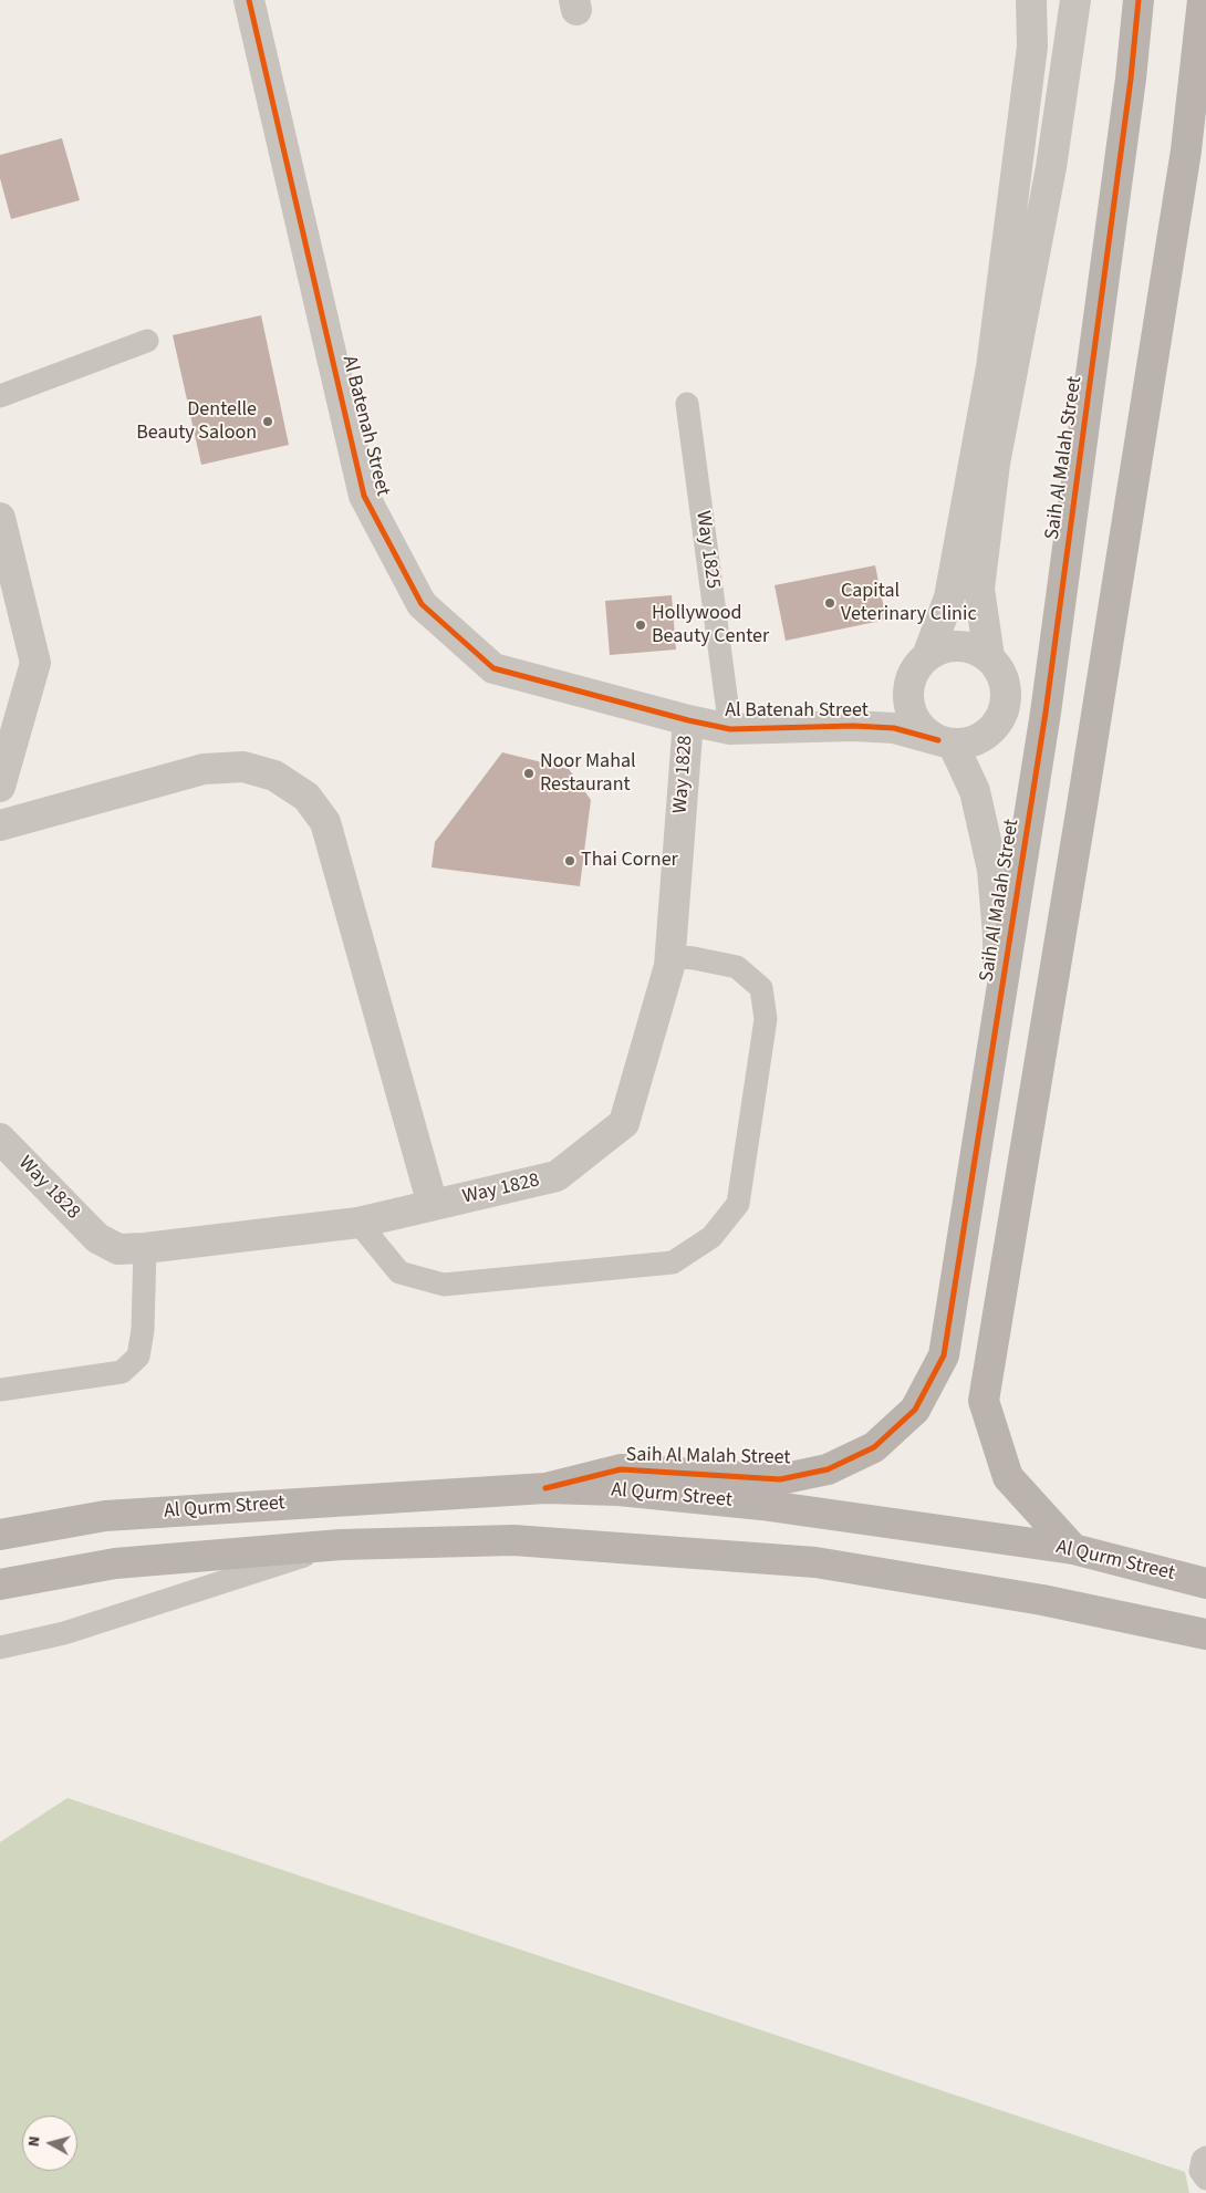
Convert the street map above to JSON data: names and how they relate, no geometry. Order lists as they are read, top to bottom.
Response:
{
  "streets": {
    "street": [
      "Al Batenah Street",
      "Saih Al Malah Street",
      "Way 1828",
      "Al Qurm Street"
    ],
    "lane": ["Way 1825"]
  },
  "crossings": [
    ["Al Batenah Street", "Way 1825"],
    ["Al Batenah Street", "Way 1828"],
    ["Saih Al Malah Street", "Al Qurm Street"]
  ],
  "places": [
    "Dentelle Beauty Saloon",
    "Capital Veterinary Clinic",
    "Hollywood Beauty Center",
    "Noor Mahal Restaurant",
    "Thai Corner"
  ],
  "north": "left"
}
